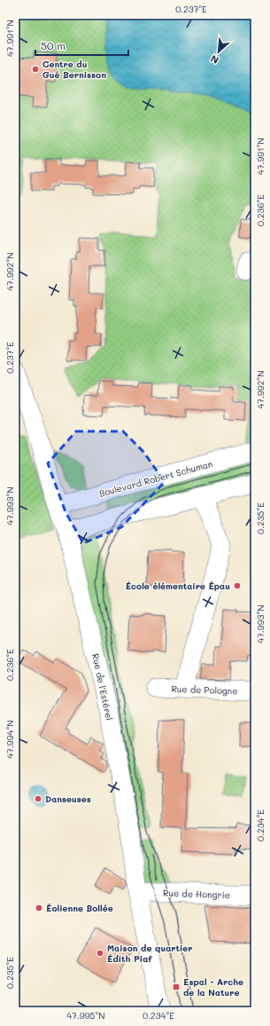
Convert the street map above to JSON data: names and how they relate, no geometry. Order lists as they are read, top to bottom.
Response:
{
  "streets": {
    "street": [
      "Boulevard Robert Schuman",
      "Rue de l'Estérel",
      "Rue de Pologne",
      "Rue de Hongrie"
    ]
  },
  "crossings": [
    ["Boulevard Robert Schuman", "Rue de l'Estérel"],
    ["Rue de l'Estérel", "Rue de Hongrie"]
  ],
  "places": {
    "other": [
      "Centre du Gué Bernisson",
      "École élémentaire Épau",
      "Danseuses",
      "Éolienne Bollée",
      "Maison de quartier Édith Piaf"
    ],
    "transit": ["Espal - Arche de la Nature"]
  },
  "scale_bar": "50 m",
  "north": "bottom left",
  "coordinates": [
    "0.237°E",
    "47.991°N",
    "0.236°E",
    "47.992°N",
    "47.993°N",
    "0.235°E",
    "47.994°N",
    "0.234°E",
    "47.995°N"
  ]
}
